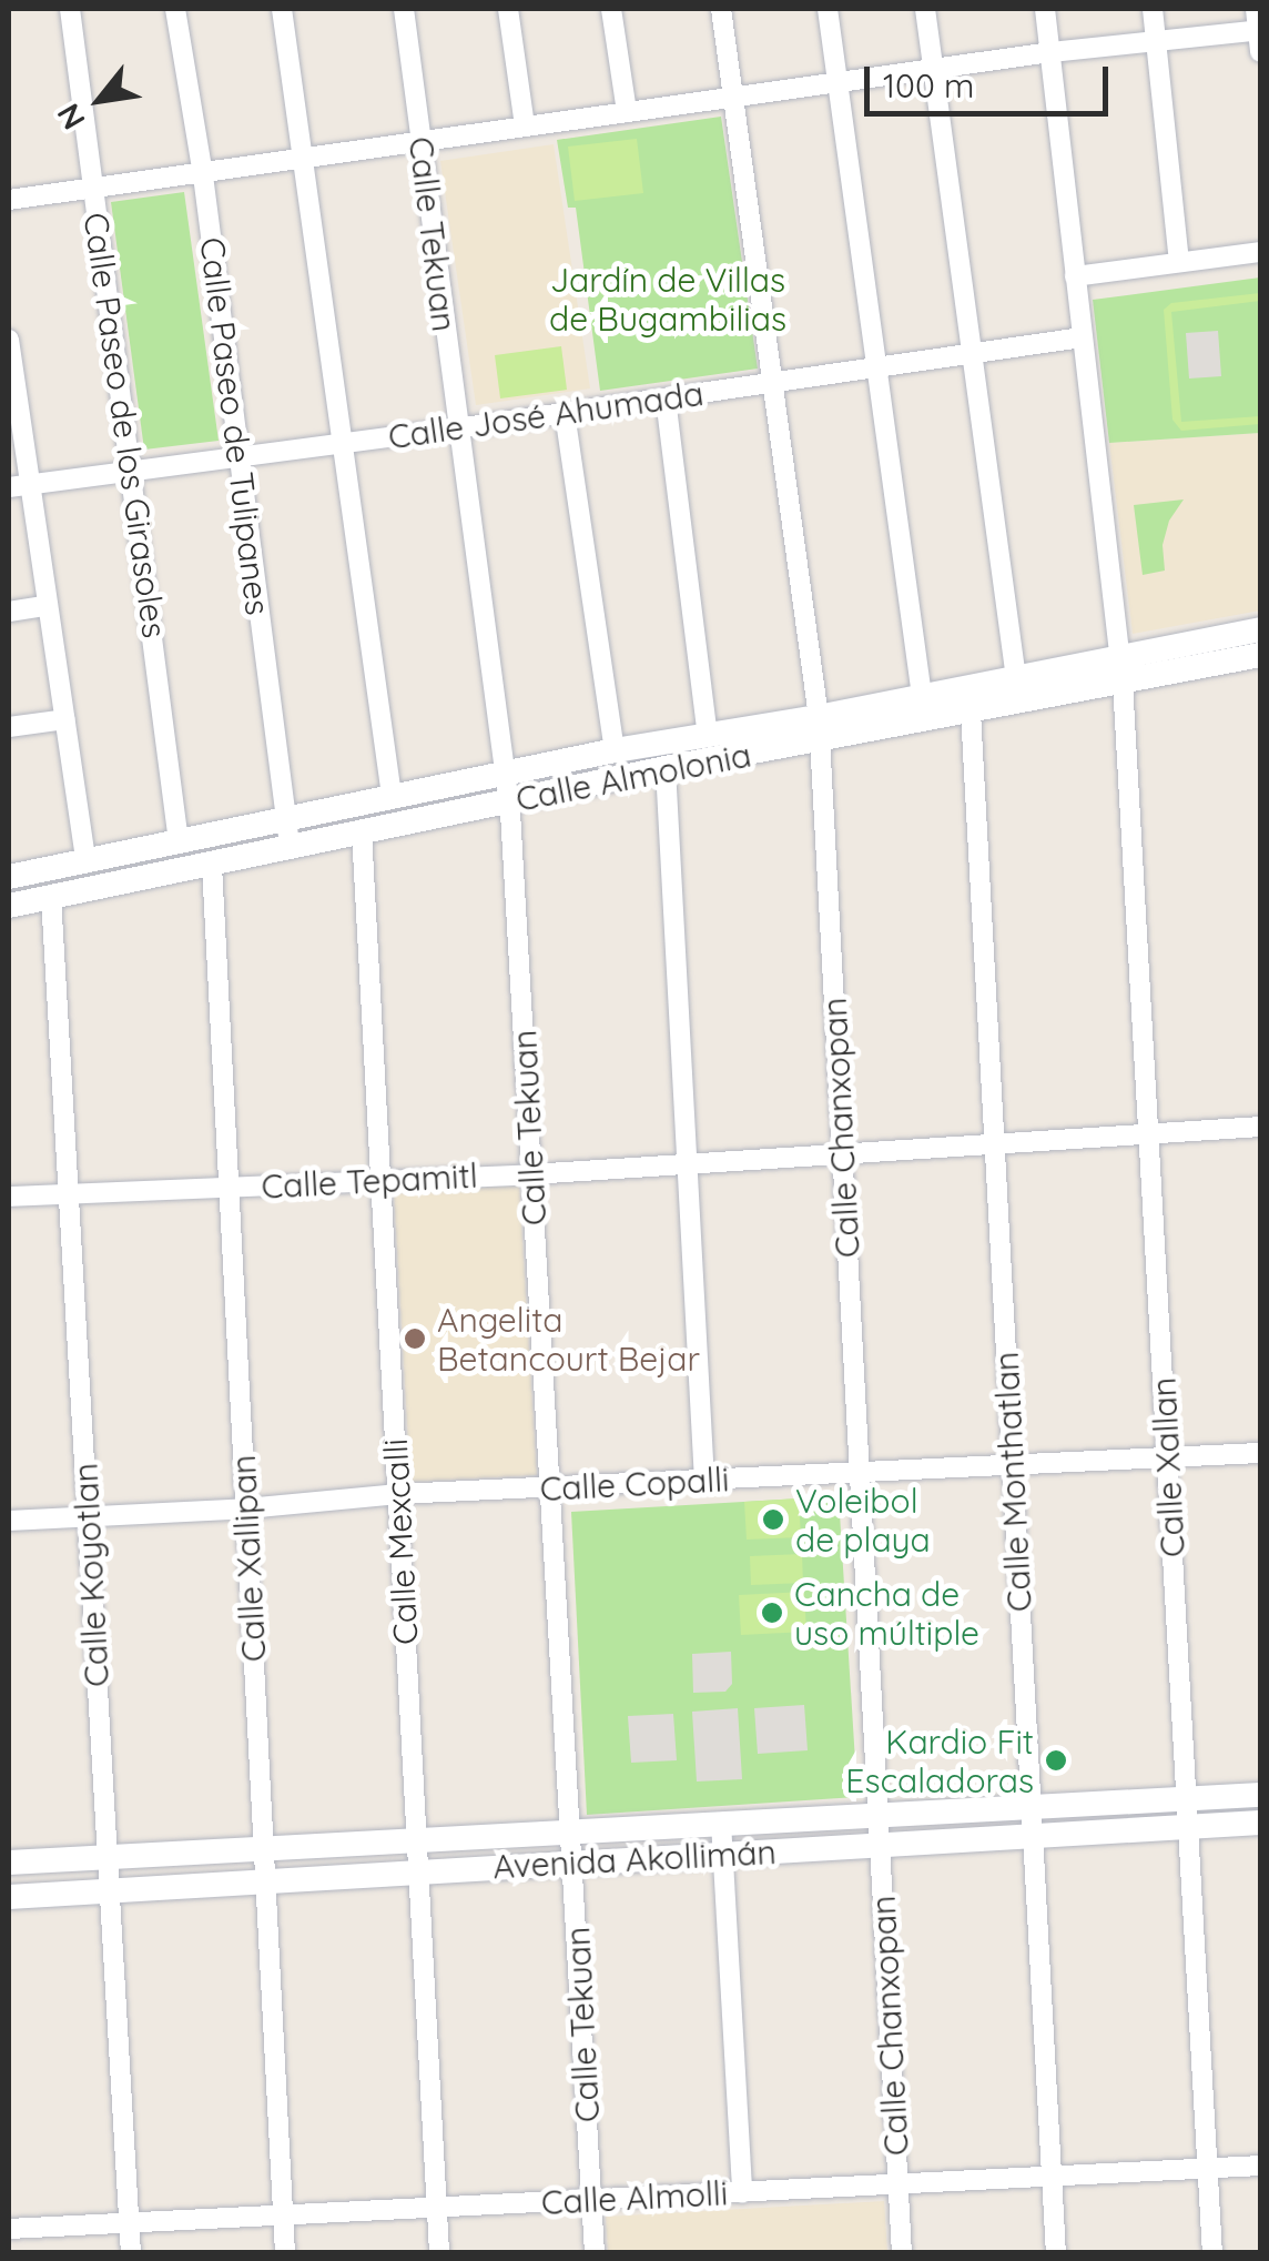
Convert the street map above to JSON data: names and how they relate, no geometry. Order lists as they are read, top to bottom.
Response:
{
  "streets": {
    "street": [
      "Calle Tekuan",
      "Calle José Ahumada",
      "Calle Paseo de los Girasoles",
      "Calle Paseo de Tulipanes",
      "Calle Almolonia",
      "Calle Chanxopan",
      "Calle Tepamitl",
      "Calle Xallan",
      "Calle Monthatlan",
      "Calle Copalli",
      "Calle Mexcalli",
      "Calle Xallipan",
      "Calle Koyotlan",
      "Avenida Akollimán",
      "Calle Almolli"
    ]
  },
  "crossings": [
    ["Calle Tekuan", "Calle José Ahumada"],
    ["Calle Tekuan", "Calle Almolonia"],
    ["Calle Tekuan", "Calle Tepamitl"],
    ["Calle Tekuan", "Calle Copalli"],
    ["Calle Tekuan", "Avenida Akollimán"],
    ["Calle Tekuan", "Calle Almolli"],
    ["Calle José Ahumada", "Calle Paseo de los Girasoles"],
    ["Calle José Ahumada", "Calle Paseo de Tulipanes"],
    ["Calle José Ahumada", "Calle Chanxopan"],
    ["Calle José Ahumada", "Calle Xallan"],
    ["Calle Paseo de los Girasoles", "Calle Almolonia"],
    ["Calle Paseo de Tulipanes", "Calle Almolonia"],
    ["Calle Almolonia", "Calle Chanxopan"],
    ["Calle Almolonia", "Calle Xallan"],
    ["Calle Almolonia", "Calle Monthatlan"],
    ["Calle Almolonia", "Calle Mexcalli"],
    ["Calle Almolonia", "Calle Xallipan"],
    ["Calle Almolonia", "Calle Koyotlan"],
    ["Calle Chanxopan", "Calle Tepamitl"],
    ["Calle Chanxopan", "Calle Copalli"],
    ["Calle Chanxopan", "Avenida Akollimán"],
    ["Calle Chanxopan", "Calle Almolli"],
    ["Calle Tepamitl", "Calle Xallan"],
    ["Calle Tepamitl", "Calle Monthatlan"],
    ["Calle Tepamitl", "Calle Mexcalli"],
    ["Calle Tepamitl", "Calle Xallipan"],
    ["Calle Tepamitl", "Calle Koyotlan"],
    ["Calle Xallan", "Calle Copalli"],
    ["Calle Xallan", "Avenida Akollimán"],
    ["Calle Xallan", "Calle Almolli"],
    ["Calle Monthatlan", "Calle Copalli"],
    ["Calle Monthatlan", "Avenida Akollimán"],
    ["Calle Monthatlan", "Calle Almolli"],
    ["Calle Copalli", "Calle Mexcalli"],
    ["Calle Copalli", "Calle Xallipan"],
    ["Calle Copalli", "Calle Koyotlan"],
    ["Calle Mexcalli", "Avenida Akollimán"],
    ["Calle Mexcalli", "Calle Almolli"],
    ["Calle Xallipan", "Avenida Akollimán"],
    ["Calle Xallipan", "Calle Almolli"],
    ["Calle Koyotlan", "Avenida Akollimán"],
    ["Calle Koyotlan", "Calle Almolli"]
  ],
  "parks": ["Jardín de Villas de Bugambilias"],
  "places": [
    "Angelita Betancourt Bejar",
    "Voleibol de playa",
    "Cancha de uso múltiple",
    "Kardio Fit Escaladoras"
  ],
  "scale_bar": "100 m",
  "north": "bottom left"
}
